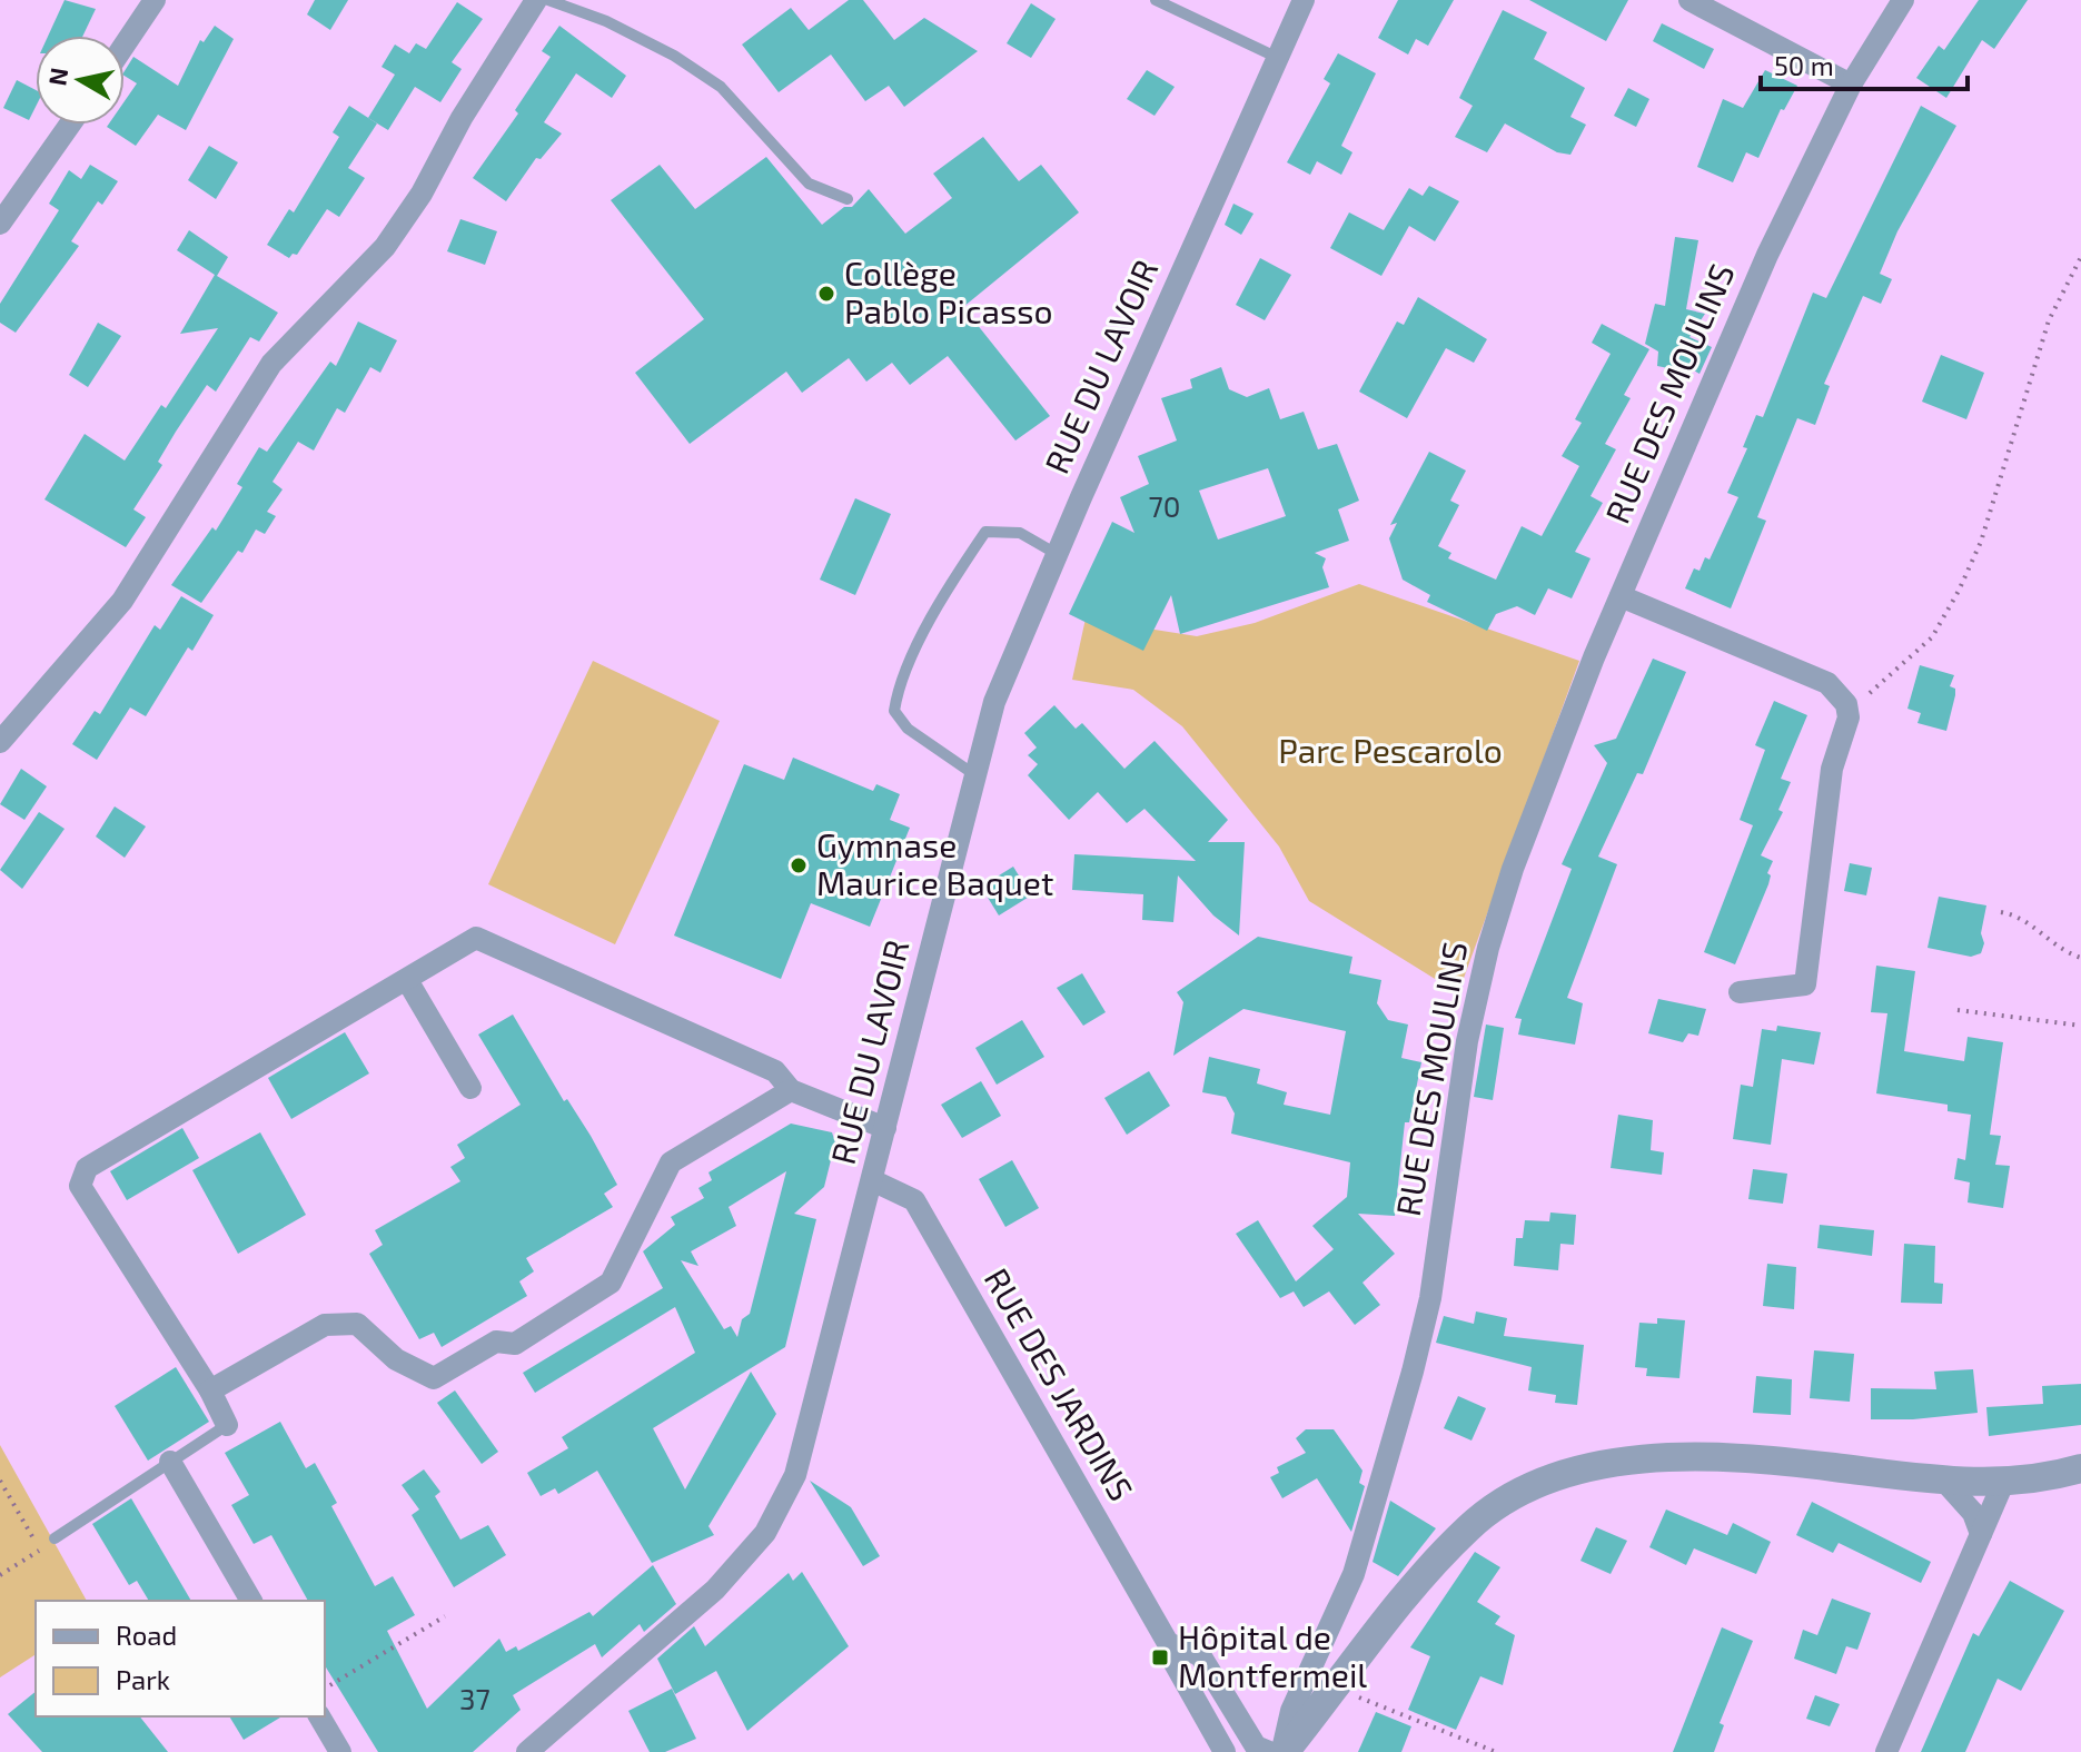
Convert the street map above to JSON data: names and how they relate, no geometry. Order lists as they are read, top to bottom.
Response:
{
  "streets": {
    "street": ["RUE DU LAVOIR", "RUE DES MOULINS", "RUE DES JARDINS"]
  },
  "crossings": [
    ["RUE DU LAVOIR", "RUE DES JARDINS"]
  ],
  "parks": ["Parc Pescarolo"],
  "places": {
    "other": ["Collège Pablo Picasso", "Gymnase Maurice Baquet"],
    "transit": ["Hôpital de Montfermeil"]
  },
  "house_numbers": ["70", "37"],
  "legend": ["Road", "Park"],
  "scale_bar": "50 m",
  "north": "left"
}
